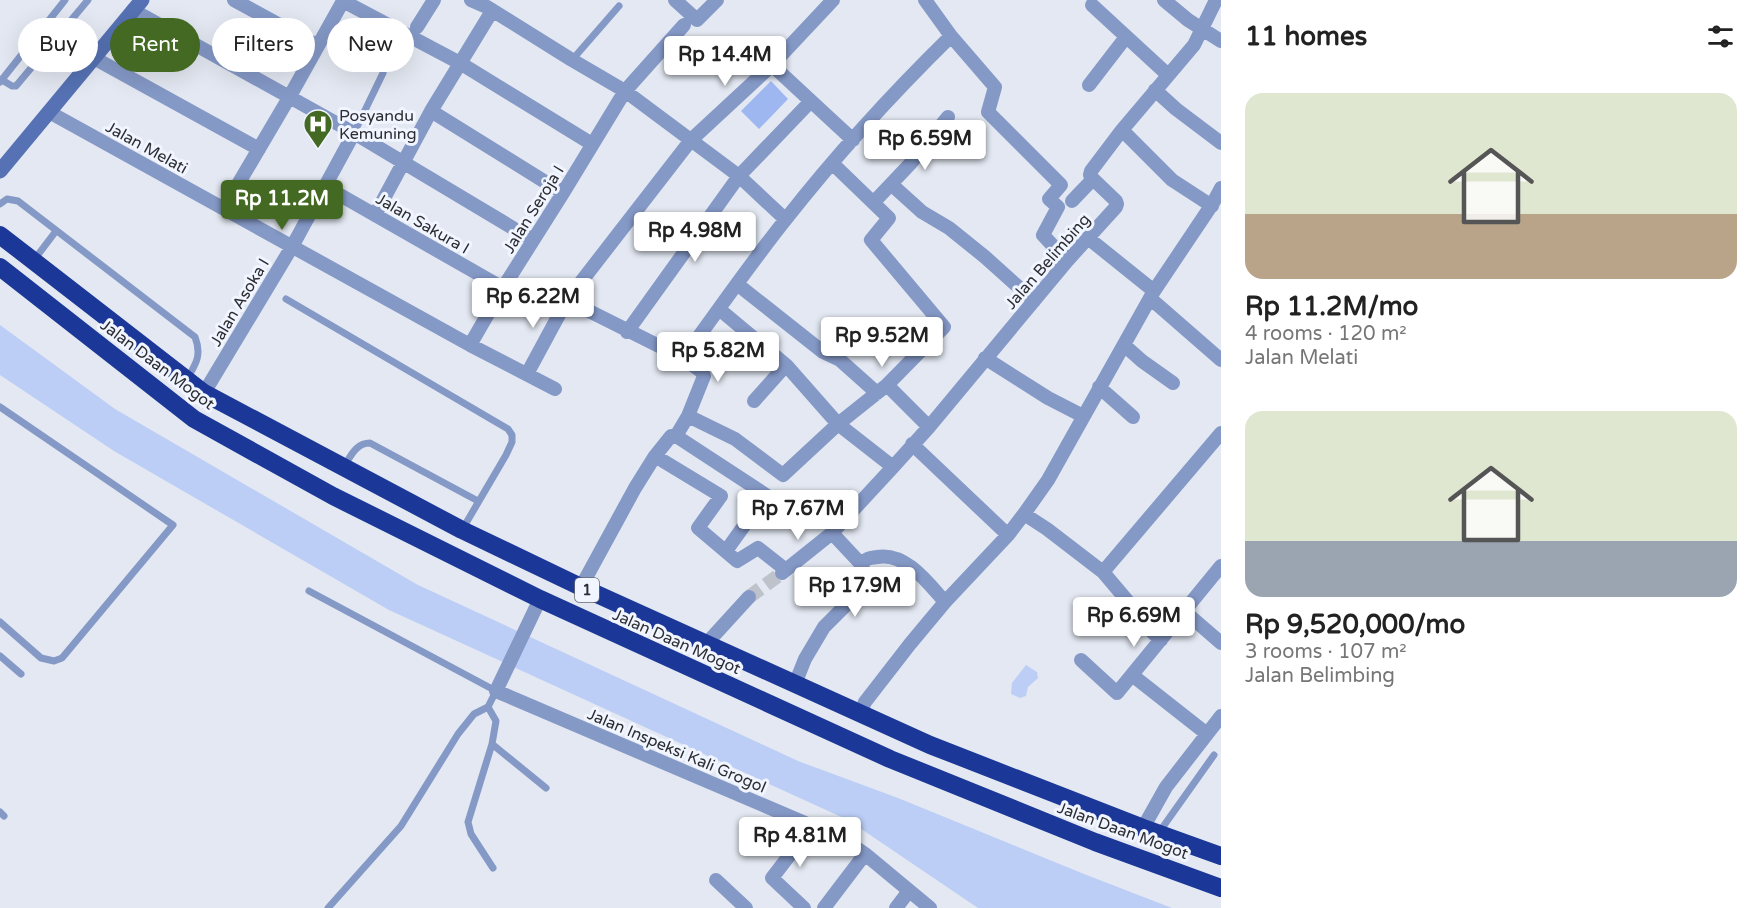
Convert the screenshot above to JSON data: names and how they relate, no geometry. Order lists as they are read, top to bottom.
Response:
{
  "streets": {
    "highway": ["Jalan Daan Mogot", "1"],
    "street": [
      "Jalan Melati",
      "Jalan Seroja I",
      "Jalan Sakura I",
      "Jalan Belimbing",
      "Jalan Asoka I",
      "Jalan Inspeksi Kali Grogol"
    ]
  },
  "crossings": [
    ["Jalan Melati", "Jalan Seroja I"],
    ["Jalan Melati", "Jalan Asoka I"],
    ["Jalan Seroja I", "Jalan Sakura I"],
    ["Jalan Sakura I", "Jalan Asoka I"],
    ["Jalan Asoka I", "Jalan Daan Mogot"]
  ],
  "places": {
    "hospital": ["Posyandu Kemuning"]
  },
  "page": {
    "heading": "11 homes",
    "chip": [
      "Buy",
      "Rent",
      "Filters",
      "New"
    ],
    "price": [
      "Rp 14.4M",
      "Rp 6.59M",
      "Rp 11.2M",
      "Rp 4.98M",
      "Rp 6.22M",
      "Rp 9.52M",
      "Rp 5.82M",
      "Rp 7.67M",
      "Rp 17.9M",
      "Rp 6.69M",
      "Rp 4.81M"
    ],
    "list": [
      {
        "name": "Rp 11.2M/mo",
        "note": "4 rooms · 120 m² · Jalan Melati"
      },
      {
        "name": "Rp 9,520,000/mo",
        "note": "3 rooms · 107 m² · Jalan Belimbing"
      }
    ]
  }
}
